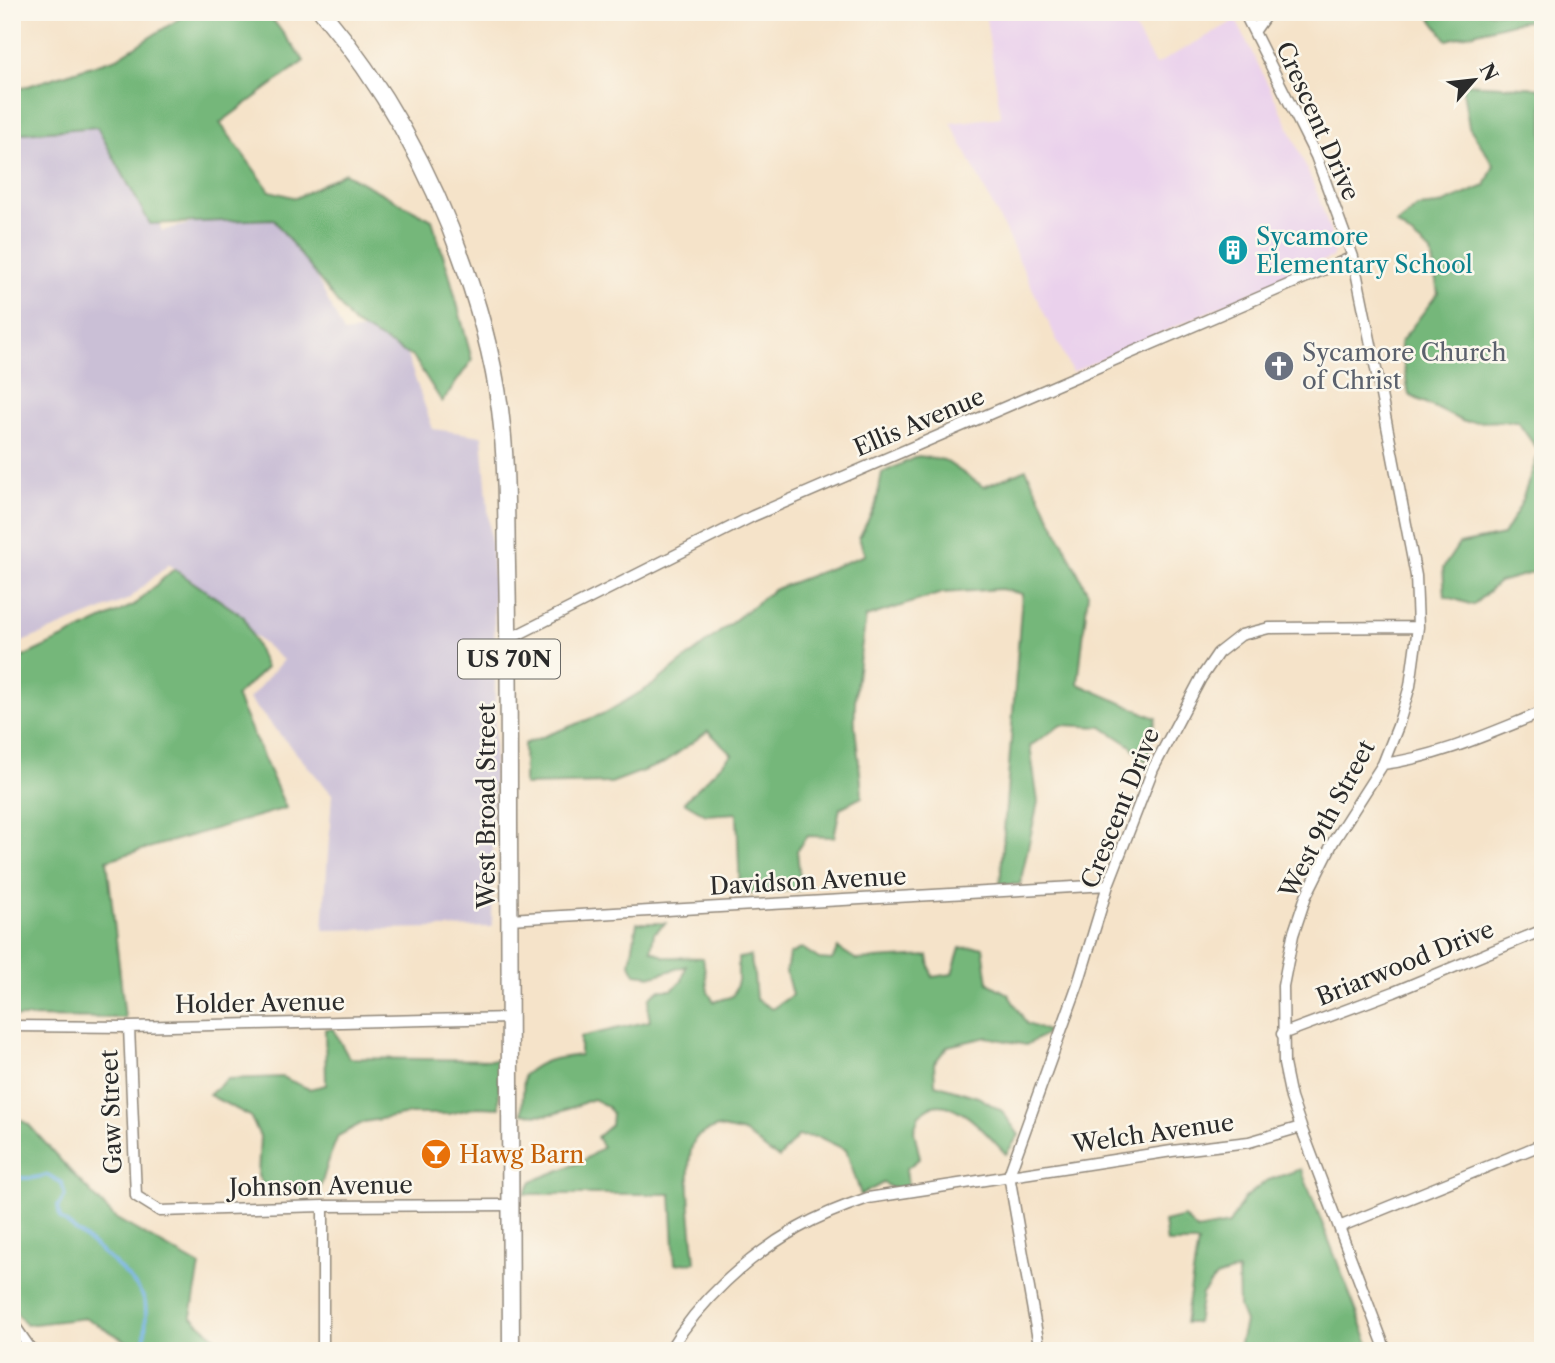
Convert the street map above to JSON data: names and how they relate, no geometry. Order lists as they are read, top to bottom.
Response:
{
  "streets": {
    "main road": ["US 70N", "West Broad Street"],
    "street": [
      "Crescent Drive",
      "Ellis Avenue",
      "West 9th Street",
      "Davidson Avenue",
      "Briarwood Drive",
      "Holder Avenue",
      "Gaw Street",
      "Welch Avenue",
      "Johnson Avenue"
    ]
  },
  "crossings": [
    ["Crescent Drive", "Ellis Avenue"],
    ["Crescent Drive", "West 9th Street"],
    ["Crescent Drive", "Davidson Avenue"],
    ["Crescent Drive", "Welch Avenue"],
    ["Ellis Avenue", "West Broad Street"],
    ["West Broad Street", "Davidson Avenue"],
    ["West Broad Street", "Holder Avenue"],
    ["West Broad Street", "Johnson Avenue"],
    ["West 9th Street", "Briarwood Drive"],
    ["West 9th Street", "Welch Avenue"],
    ["Holder Avenue", "Gaw Street"],
    ["Gaw Street", "Johnson Avenue"]
  ],
  "places": {
    "building": ["Sycamore Elementary School"],
    "church": ["Sycamore Church of Christ"],
    "bar": ["Hawg Barn"]
  },
  "north": "top right"
}
